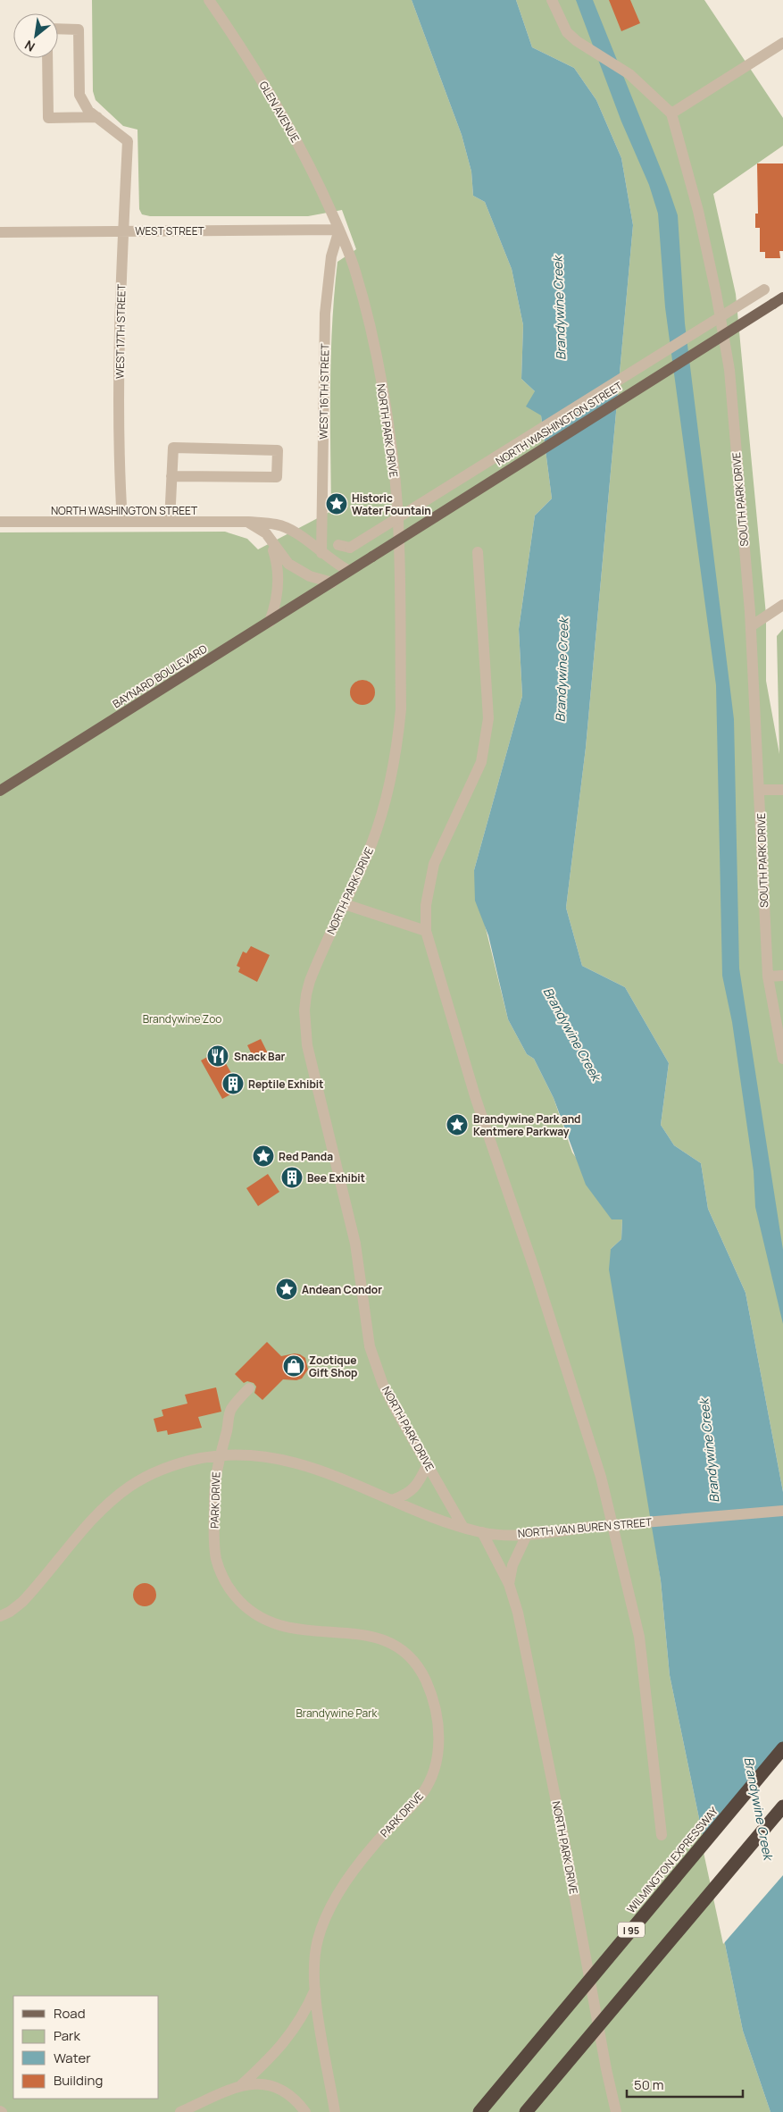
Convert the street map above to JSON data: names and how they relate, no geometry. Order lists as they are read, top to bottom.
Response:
{
  "streets": {
    "highway": ["WILMINGTON EXPRESSWAY", "I 95"],
    "main road": ["NORTH WASHINGTON STREET", "BAYNARD BOULEVARD"],
    "street": [
      "GLEN AVENUE",
      "WEST STREET",
      "WEST 17TH STREET",
      "WEST 16TH STREET",
      "NORTH PARK DRIVE",
      "SOUTH PARK DRIVE",
      "PARK DRIVE",
      "NORTH VAN BUREN STREET"
    ]
  },
  "crossings": [
    ["GLEN AVENUE", "WEST STREET"],
    ["GLEN AVENUE", "WEST 16TH STREET"],
    ["GLEN AVENUE", "NORTH PARK DRIVE"],
    ["WEST STREET", "WEST 17TH STREET"],
    ["WEST STREET", "WEST 16TH STREET"],
    ["WEST STREET", "NORTH PARK DRIVE"],
    ["WEST 17TH STREET", "NORTH WASHINGTON STREET"],
    ["WEST 16TH STREET", "NORTH WASHINGTON STREET"],
    ["WEST 16TH STREET", "NORTH PARK DRIVE"],
    ["NORTH WASHINGTON STREET", "BAYNARD BOULEVARD"],
    ["NORTH PARK DRIVE", "NORTH VAN BUREN STREET"],
    ["PARK DRIVE", "NORTH VAN BUREN STREET"]
  ],
  "water": ["Brandywine Creek"],
  "parks": ["Brandywine Zoo", "Brandywine Park"],
  "places": {
    "place": [
      "Historic Water Fountain",
      "Brandywine Park and Kentmere Parkway",
      "Red Panda",
      "Andean Condor"
    ],
    "restaurant": ["Snack Bar"],
    "building": ["Reptile Exhibit", "Bee Exhibit"],
    "shop": ["Zootique Gift Shop"]
  },
  "legend": [
    "Road",
    "Park",
    "Water",
    "Building"
  ],
  "scale_bar": "50 m",
  "north": "bottom left"
}
